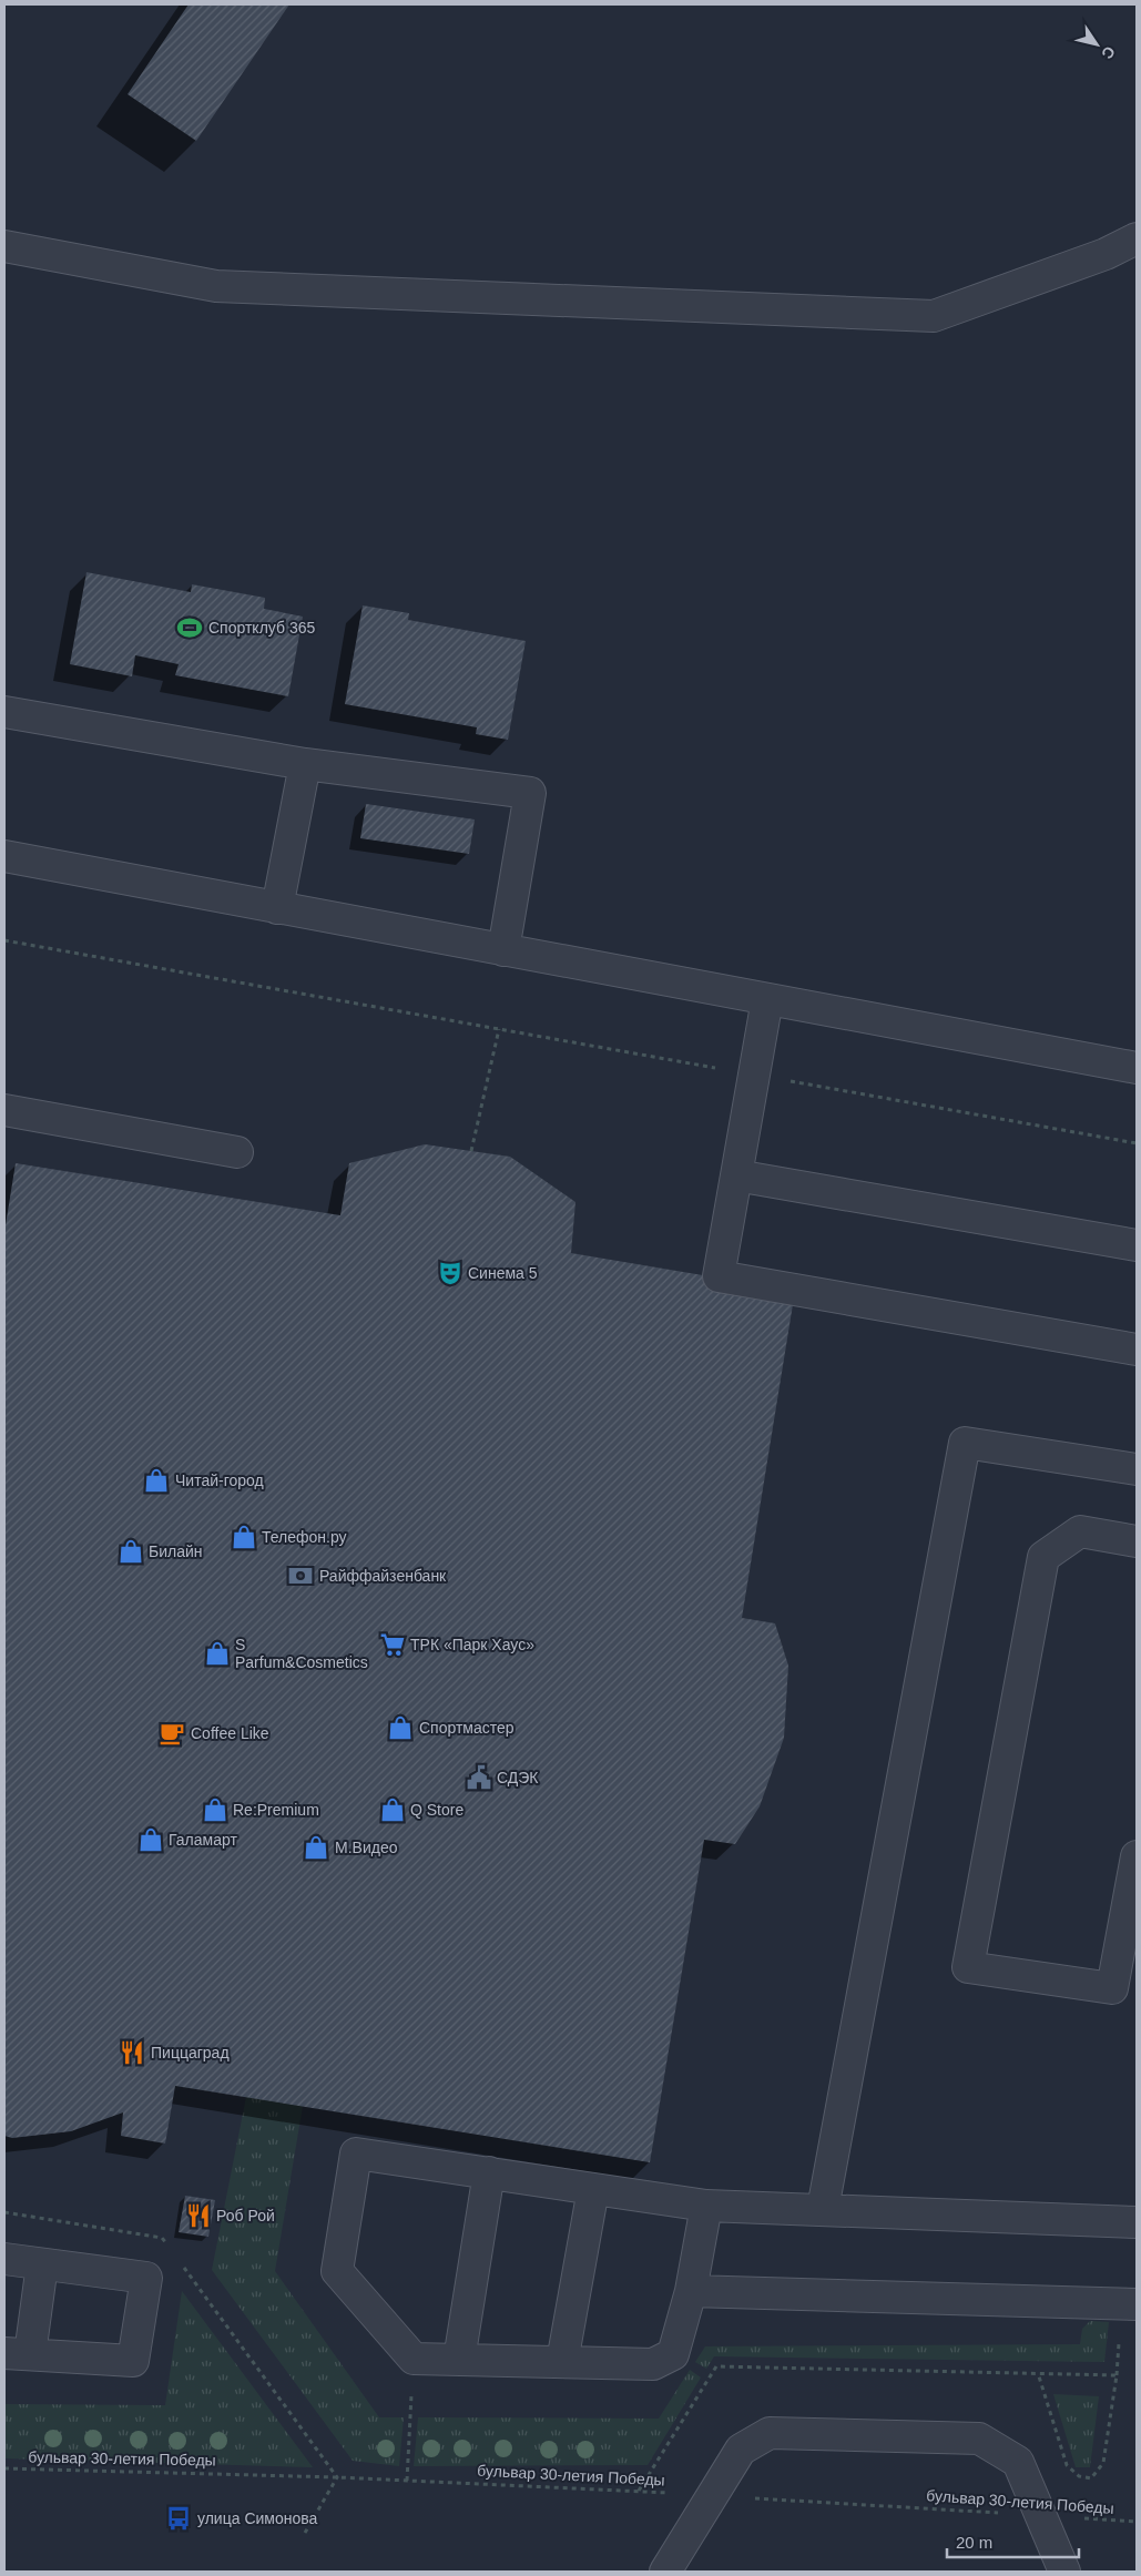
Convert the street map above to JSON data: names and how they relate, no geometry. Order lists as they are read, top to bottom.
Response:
{
  "streets": {
    "path": ["бульвар 30-летия Победы"]
  },
  "places": {
    "sports": ["Спортклуб 365"],
    "theatre": ["Синема 5"],
    "shop": [
      "Читай-город",
      "Телефон.ру",
      "Билайн",
      "S Parfum&Cosmetics",
      "Спортмастер",
      "Re:Premium",
      "Q Store",
      "Галамарт",
      "М.Видео"
    ],
    "bank": ["Райффайзенбанк"],
    "supermarket": ["ТРК «Парк Хаус»"],
    "cafe": ["Coffee Like"],
    "public building": ["СДЭК"],
    "restaurant": ["Пиццаград", "Роб Рой"],
    "bus stop": ["улица Симонова"]
  },
  "scale_bar": "20 m",
  "north": "bottom right"
}
